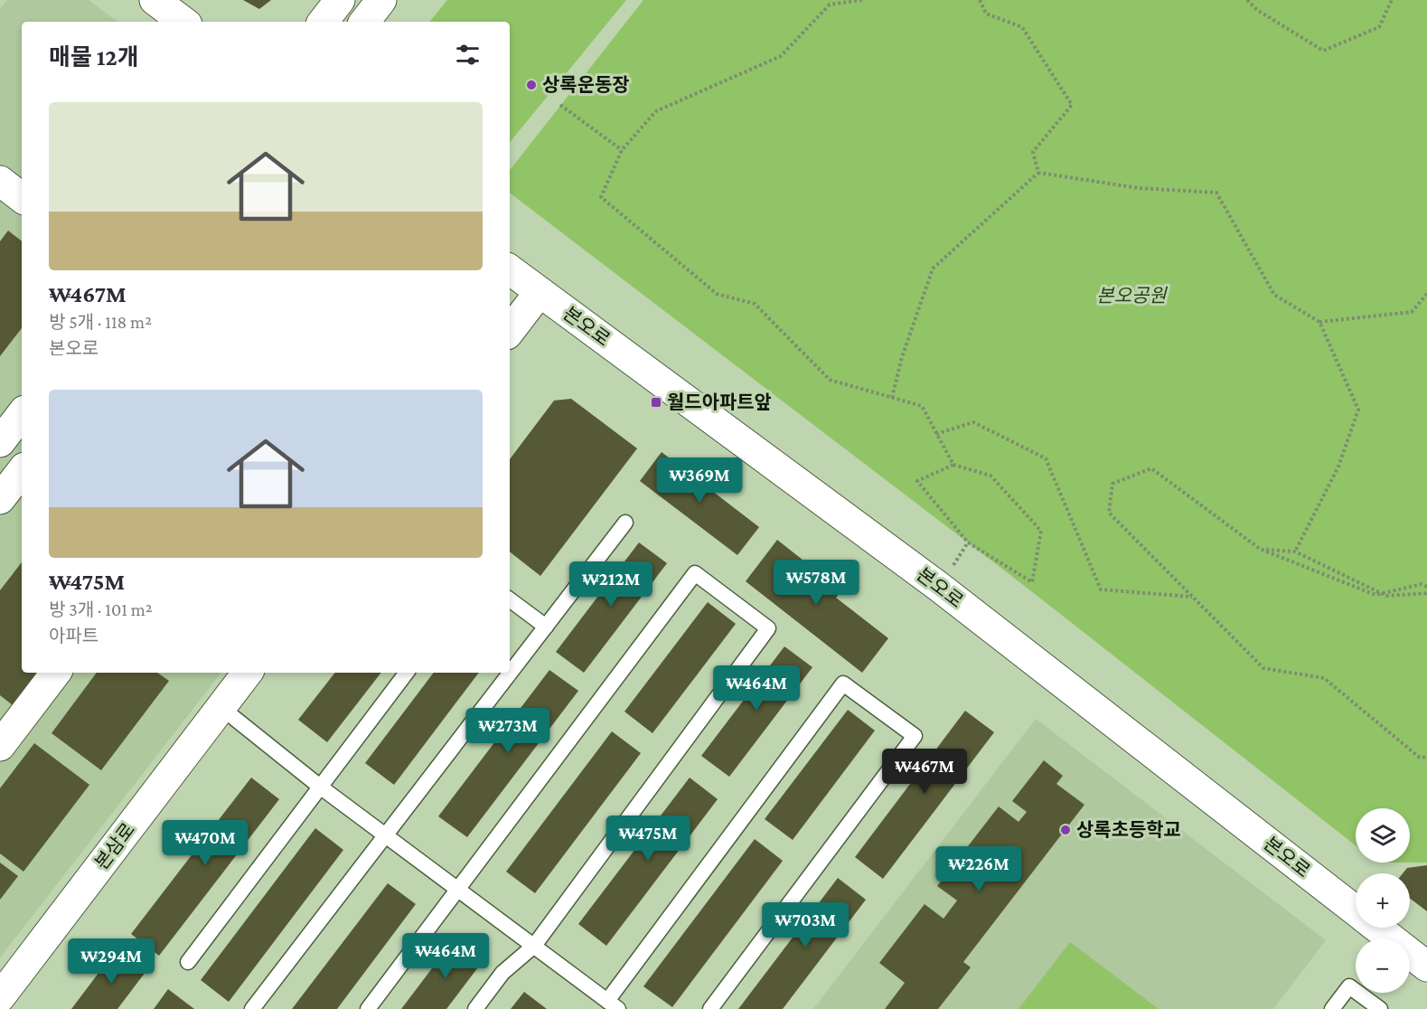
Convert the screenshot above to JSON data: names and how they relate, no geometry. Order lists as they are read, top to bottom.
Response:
{
  "streets": {
    "street": ["본오로", "본삼로"]
  },
  "parks": ["본오공원"],
  "places": {
    "other": ["상록운동장", "상록초등학교"],
    "transit": ["월드아파트앞"]
  },
  "page": {
    "heading": "매물 12개",
    "list": [
      {
        "name": "₩467M",
        "note": "방 5개 · 118 m² · 본오로"
      },
      {
        "name": "₩475M",
        "note": "방 3개 · 101 m² · 아파트"
      }
    ],
    "price": [
      "₩369M",
      "₩578M",
      "₩212M",
      "₩464M",
      "₩273M",
      "₩467M",
      "₩475M",
      "₩470M",
      "₩226M",
      "₩703M",
      "₩464M",
      "₩294M"
    ],
    "map_buttons": ["+", "−"]
  }
}
